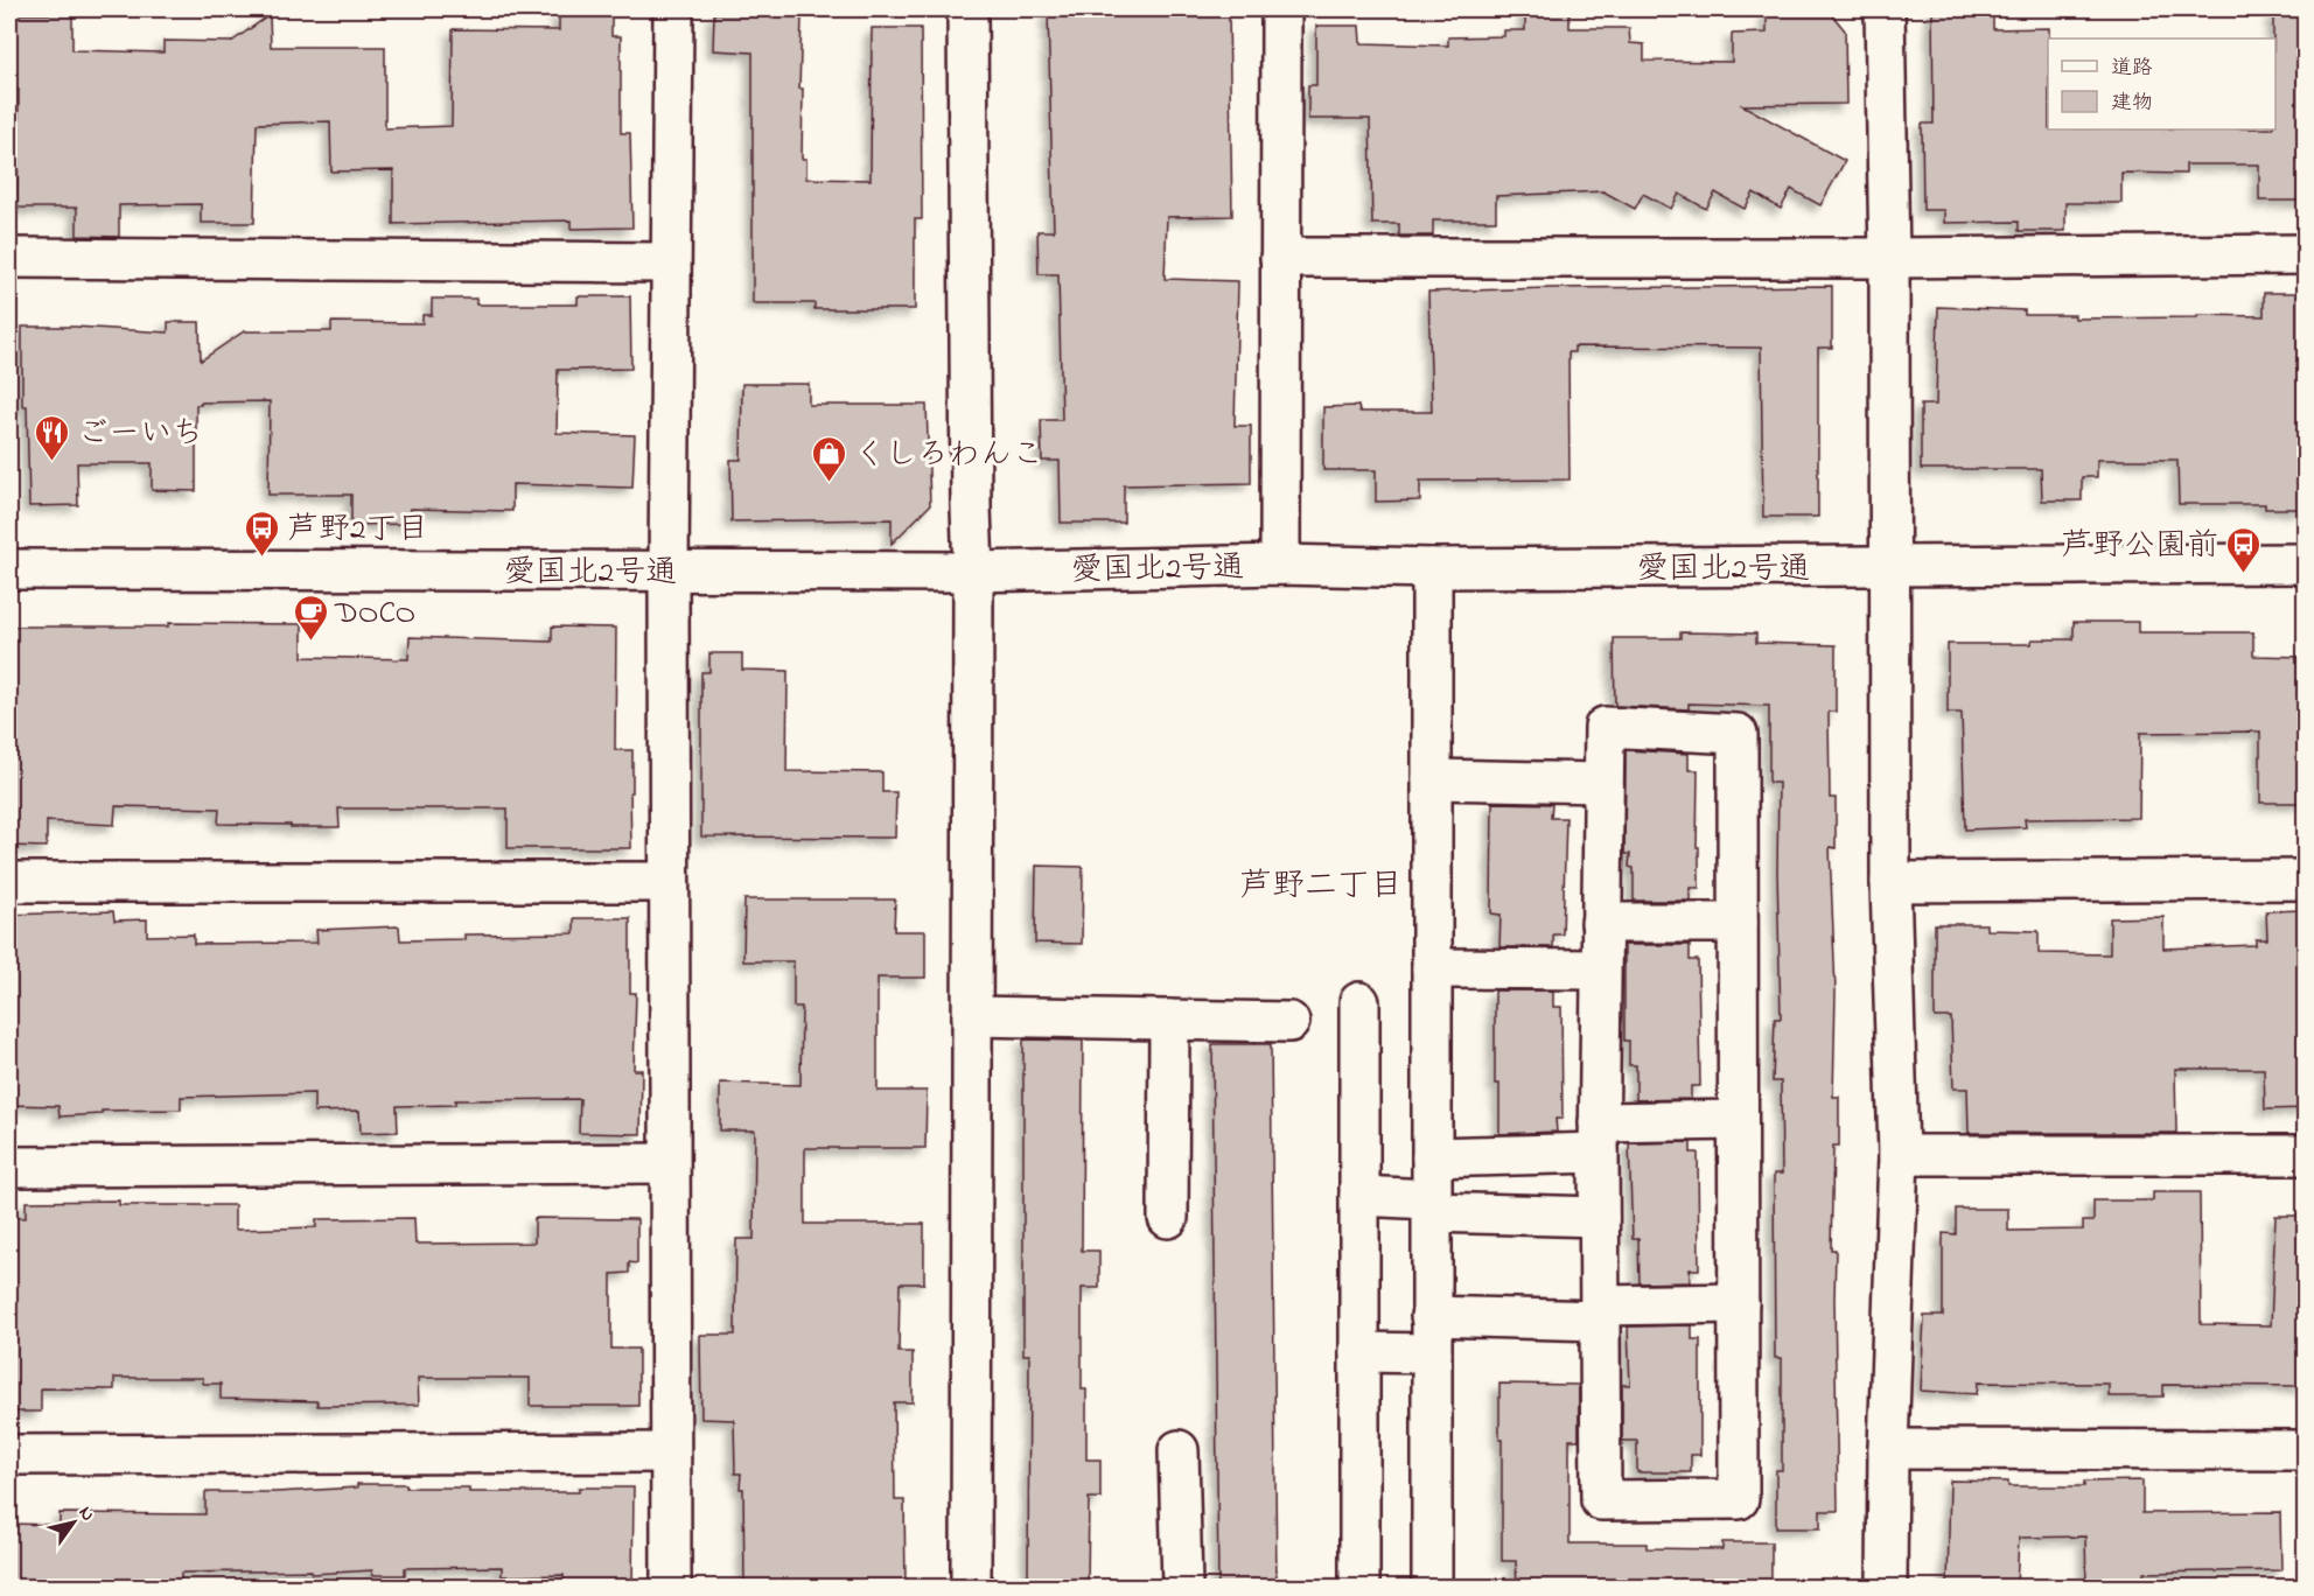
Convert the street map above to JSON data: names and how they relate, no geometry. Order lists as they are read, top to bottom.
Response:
{
  "streets": {
    "street": ["愛国北2号通"]
  },
  "districts": ["芦野二丁目"],
  "places": {
    "restaurant": ["ごーいち"],
    "shop": ["くしろわんこ"],
    "bus stop": ["芦野2丁目", "芦野公園前"],
    "cafe": ["DOCO"]
  },
  "legend": ["道路", "建物"],
  "north": "top right"
}
